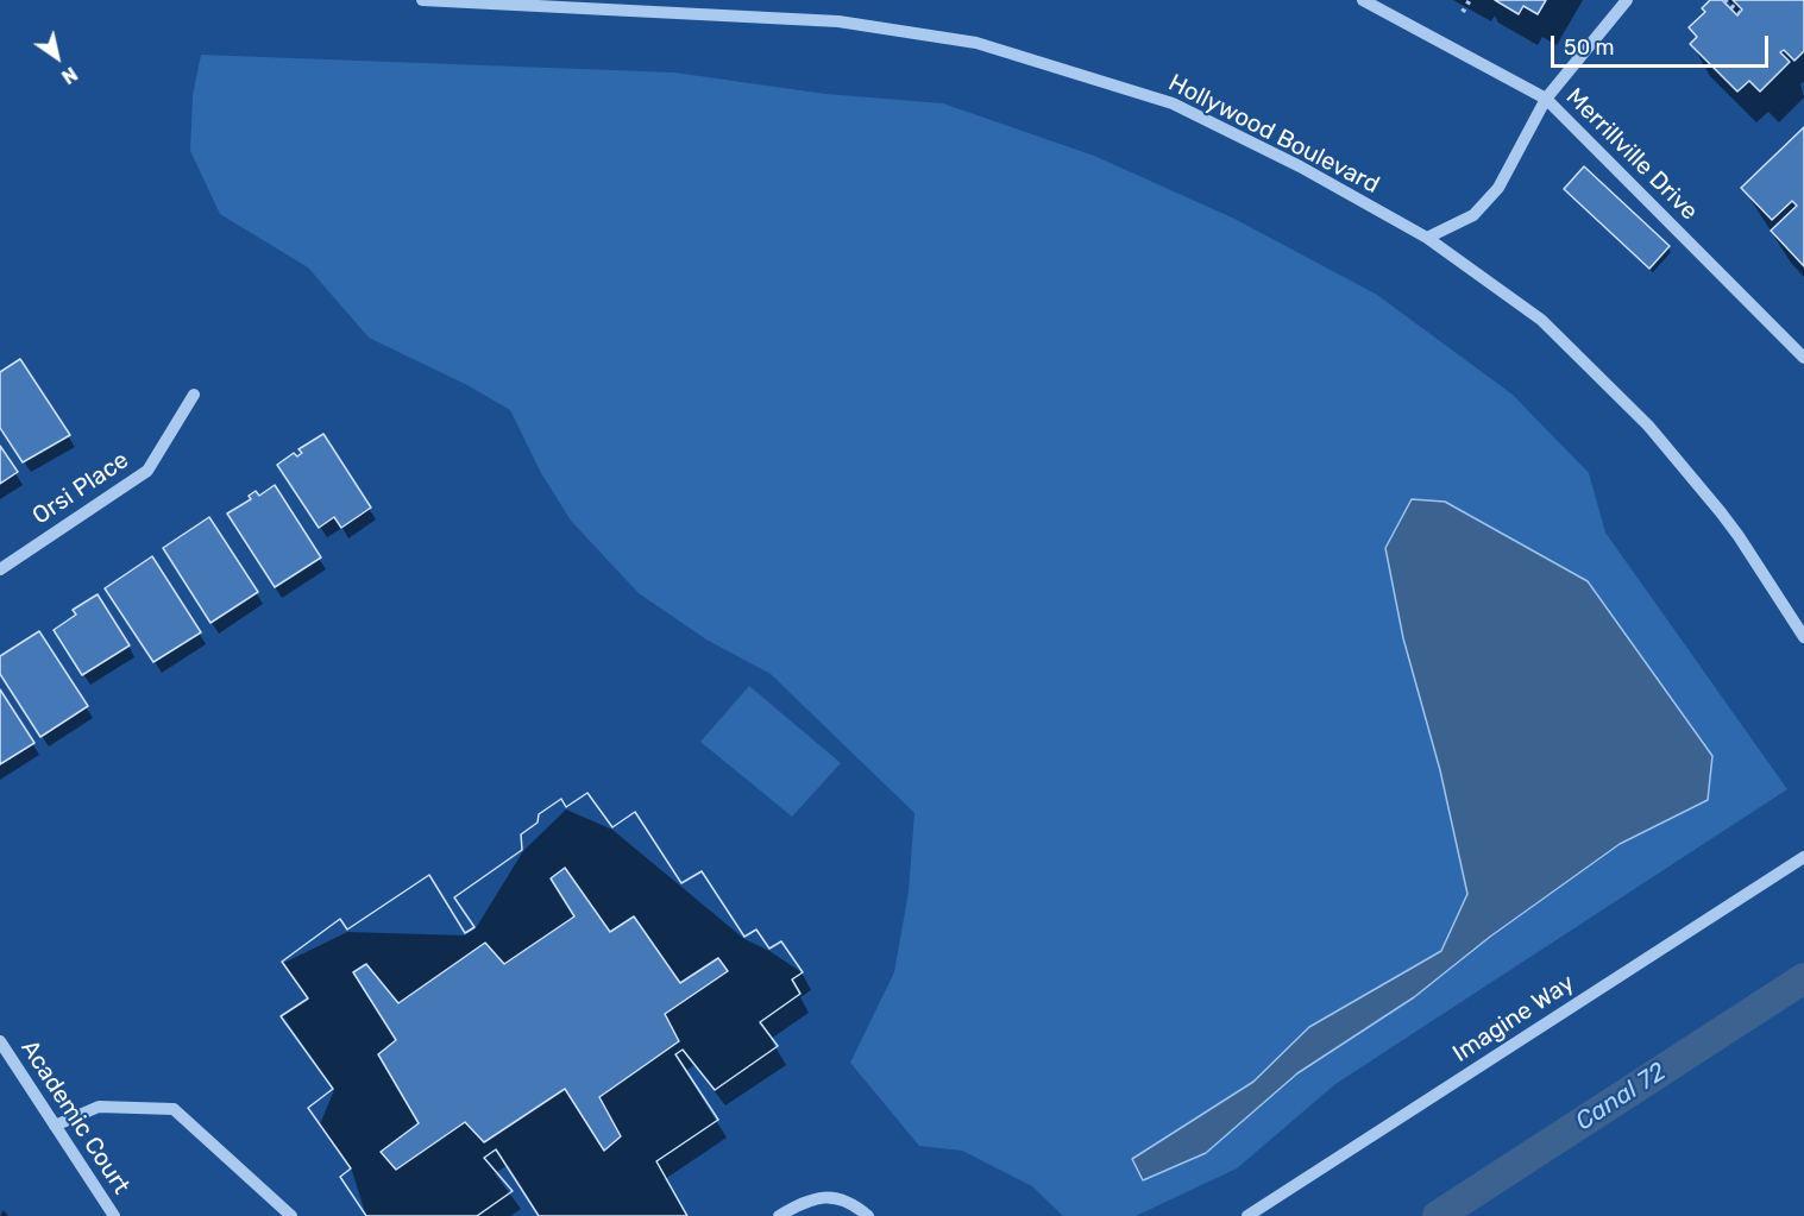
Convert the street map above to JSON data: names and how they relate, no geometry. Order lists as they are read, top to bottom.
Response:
{
  "streets": {
    "street": [
      "Hollywood Boulevard",
      "Merrillville Drive",
      "Orsi Place",
      "Imagine Way",
      "Academic Court"
    ]
  },
  "water": ["Canal 72"],
  "scale_bar": "50 m",
  "north": "bottom right"
}
